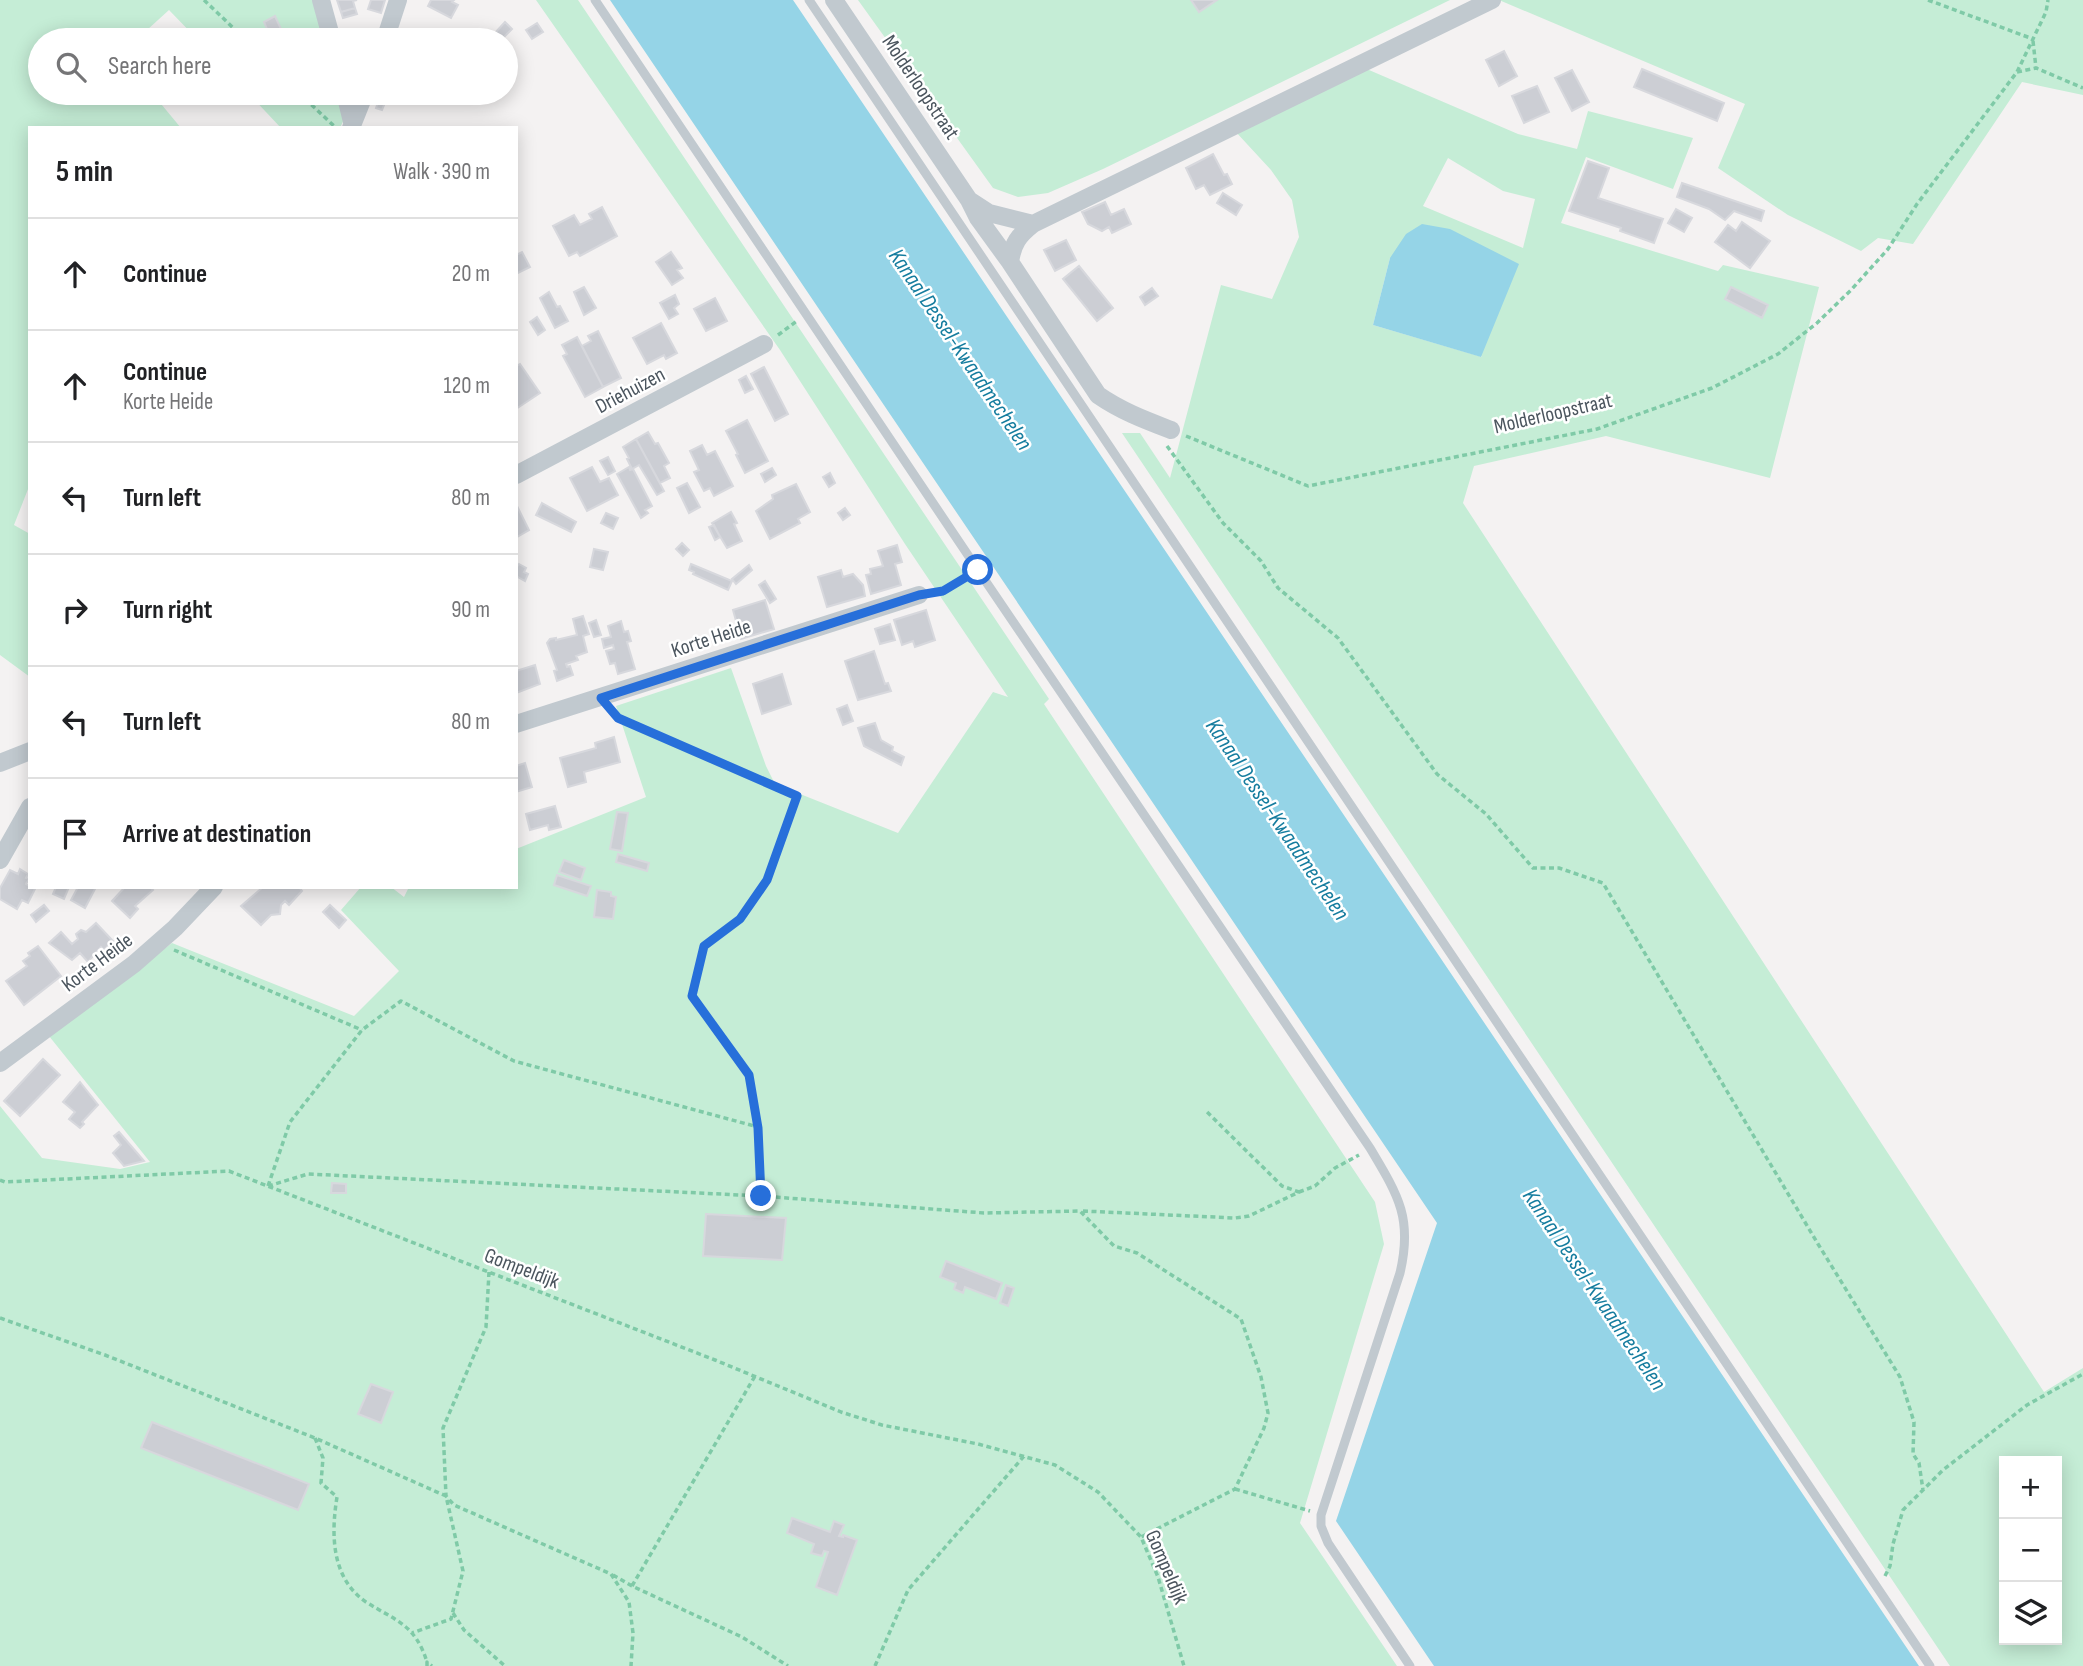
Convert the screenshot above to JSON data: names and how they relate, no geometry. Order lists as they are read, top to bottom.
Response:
{
  "streets": {
    "street": ["Molderloopstraat", "Driehuizen", "Korte Heide"],
    "path": ["Gompeldijk"]
  },
  "water": ["Kanaal Dessel-Kwaadmechelen"],
  "page": {
    "search": "Search here",
    "heading": ["5 min", "Walk · 390 m"],
    "list": [
      ["Continue", "20 m"],
      ["Continue", "Korte Heide", "120 m"],
      ["Turn left", "80 m"],
      ["Turn right", "90 m"],
      ["Turn left", "80 m"],
      "Arrive at destination"
    ],
    "map_buttons": ["+", "−"]
  }
}
